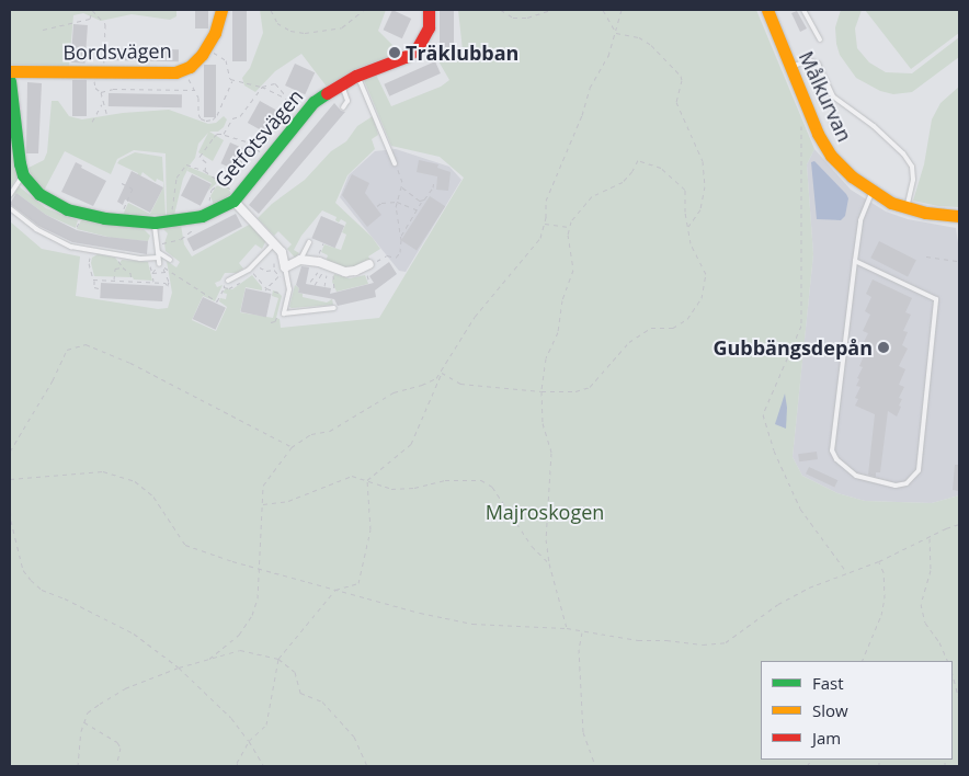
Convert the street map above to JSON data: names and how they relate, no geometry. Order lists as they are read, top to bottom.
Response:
{
  "streets": {
    "street": ["Bordsvägen", "Målkurvan", "Getfotsvägen"]
  },
  "parks": ["Majroskogen"],
  "places": ["Träklubban", "Gubbängsdepån"],
  "legend": ["Fast", "Slow", "Jam"]
}
